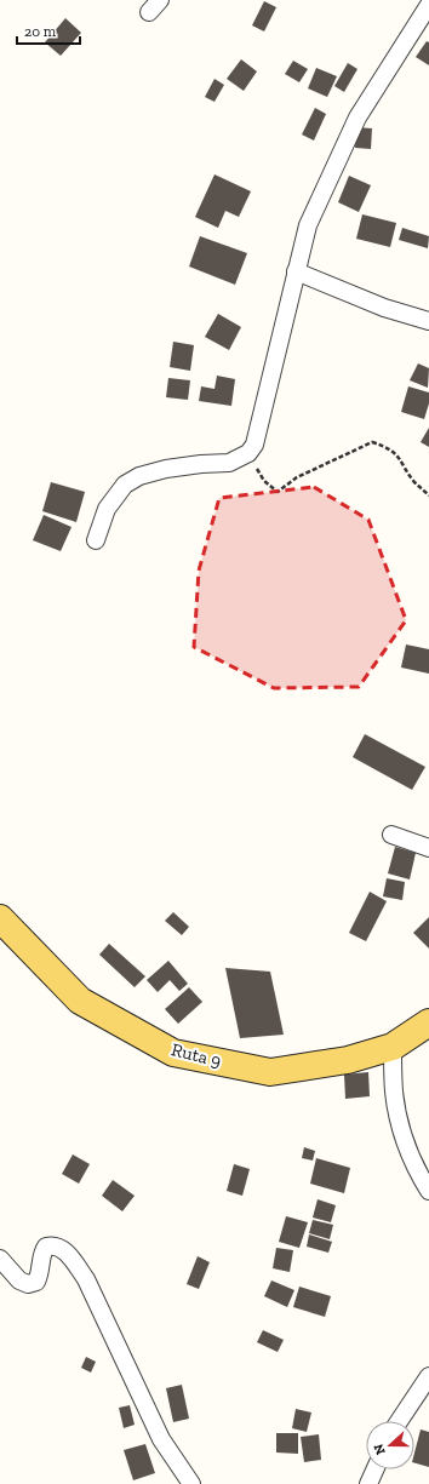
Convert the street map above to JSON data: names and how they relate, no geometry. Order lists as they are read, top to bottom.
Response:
{
  "streets": {
    "main road": ["Ruta 9"]
  },
  "scale_bar": "20 m",
  "north": "left"
}
